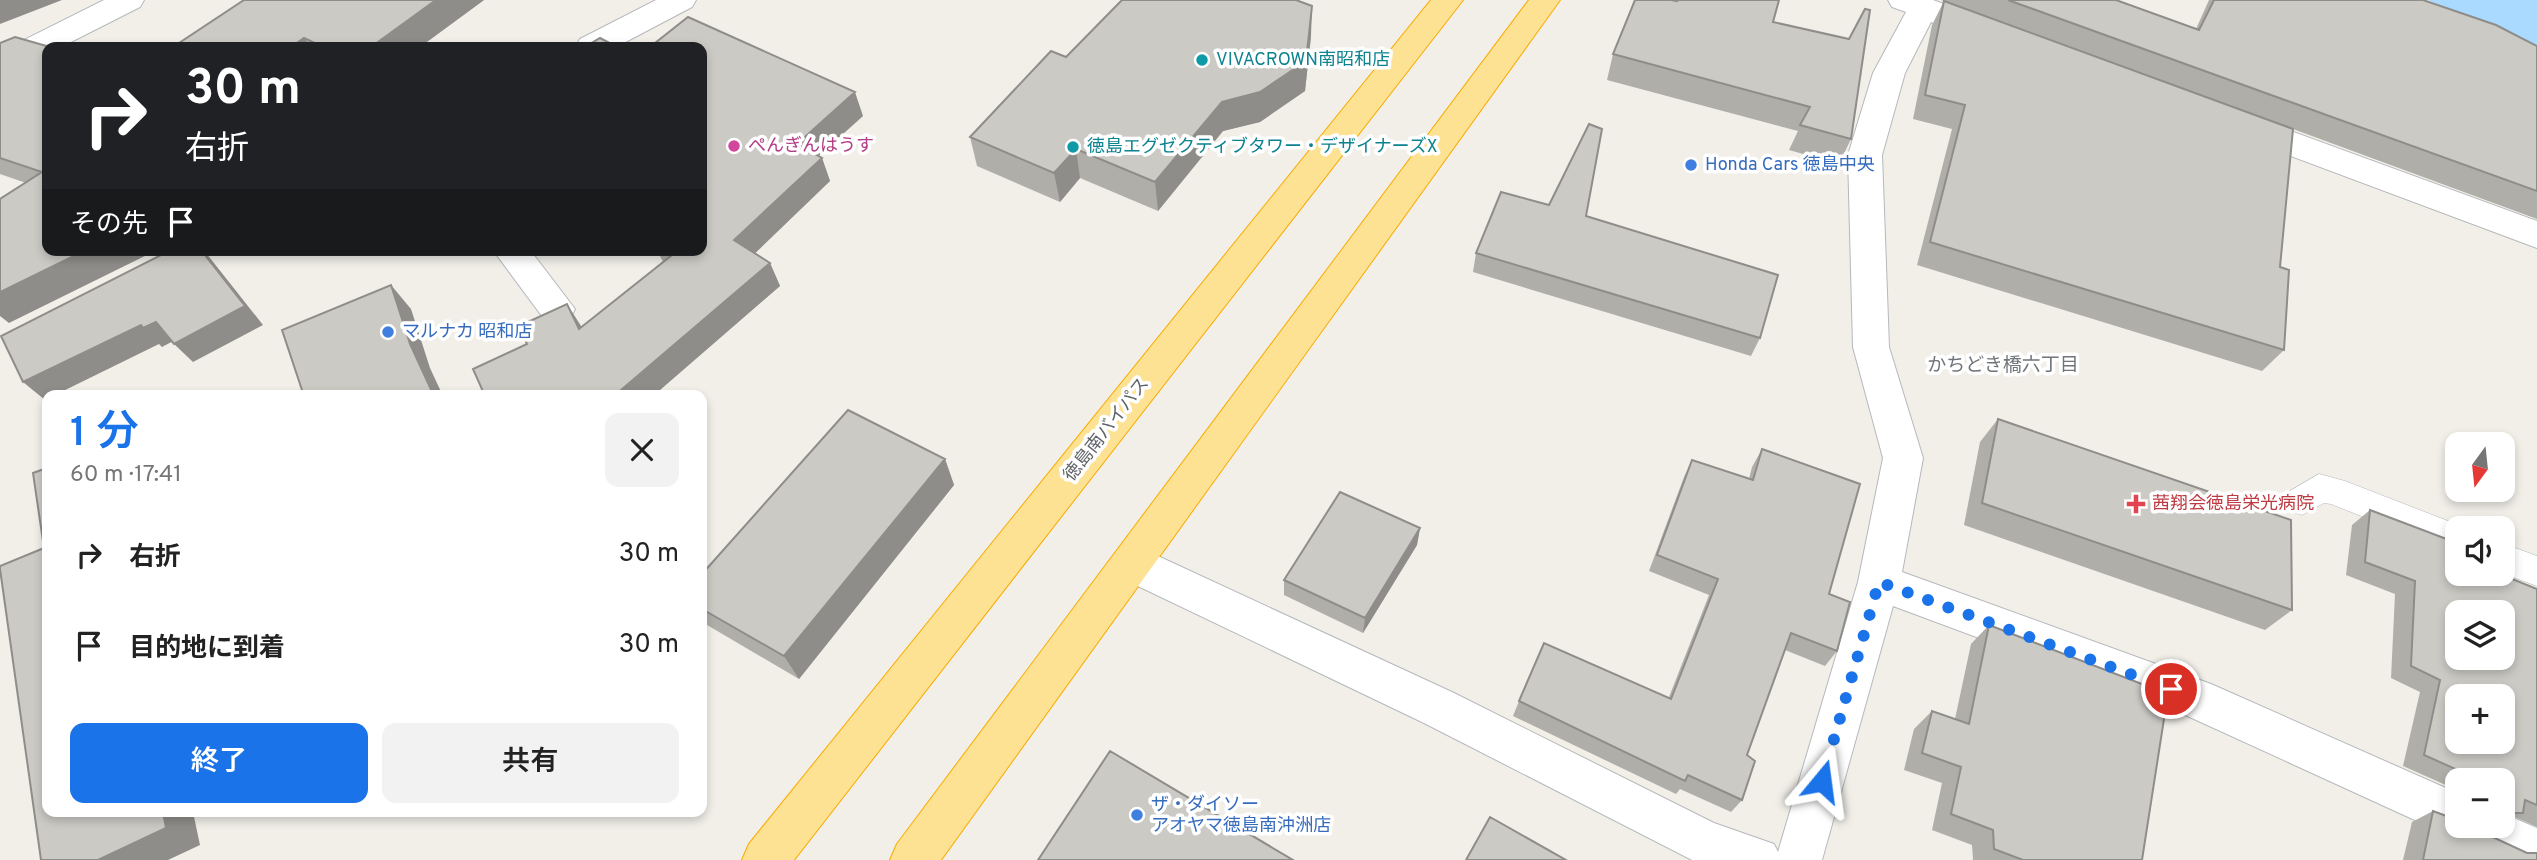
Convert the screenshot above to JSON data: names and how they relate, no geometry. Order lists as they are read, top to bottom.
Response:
{
  "streets": {
    "highway": ["徳島南バイパス"]
  },
  "districts": ["かちどき橋六丁目"],
  "places": {
    "other": [
      "VIVACROWN南昭和店",
      "ぺんぎんはうす",
      "徳島エグゼクティブタワー・デザイナーズX",
      "Honda Cars 徳島中央",
      "マルナカ 昭和店",
      "ザ・ダイソー アオヤマ徳島南沖洲店"
    ],
    "health": ["茜翔会徳島栄光病院"]
  },
  "north": "bottom",
  "page": {
    "turn": ["30 m", "右折"],
    "then": "その先",
    "heading": ["1 分", "60 m · 17:41"],
    "map_buttons": ["+", "−"],
    "list": [
      {
        "name": "右折",
        "value": "30 m"
      },
      {
        "name": "目的地に到着",
        "value": "30 m"
      }
    ],
    "buttons": ["終了", "共有"]
  }
}
